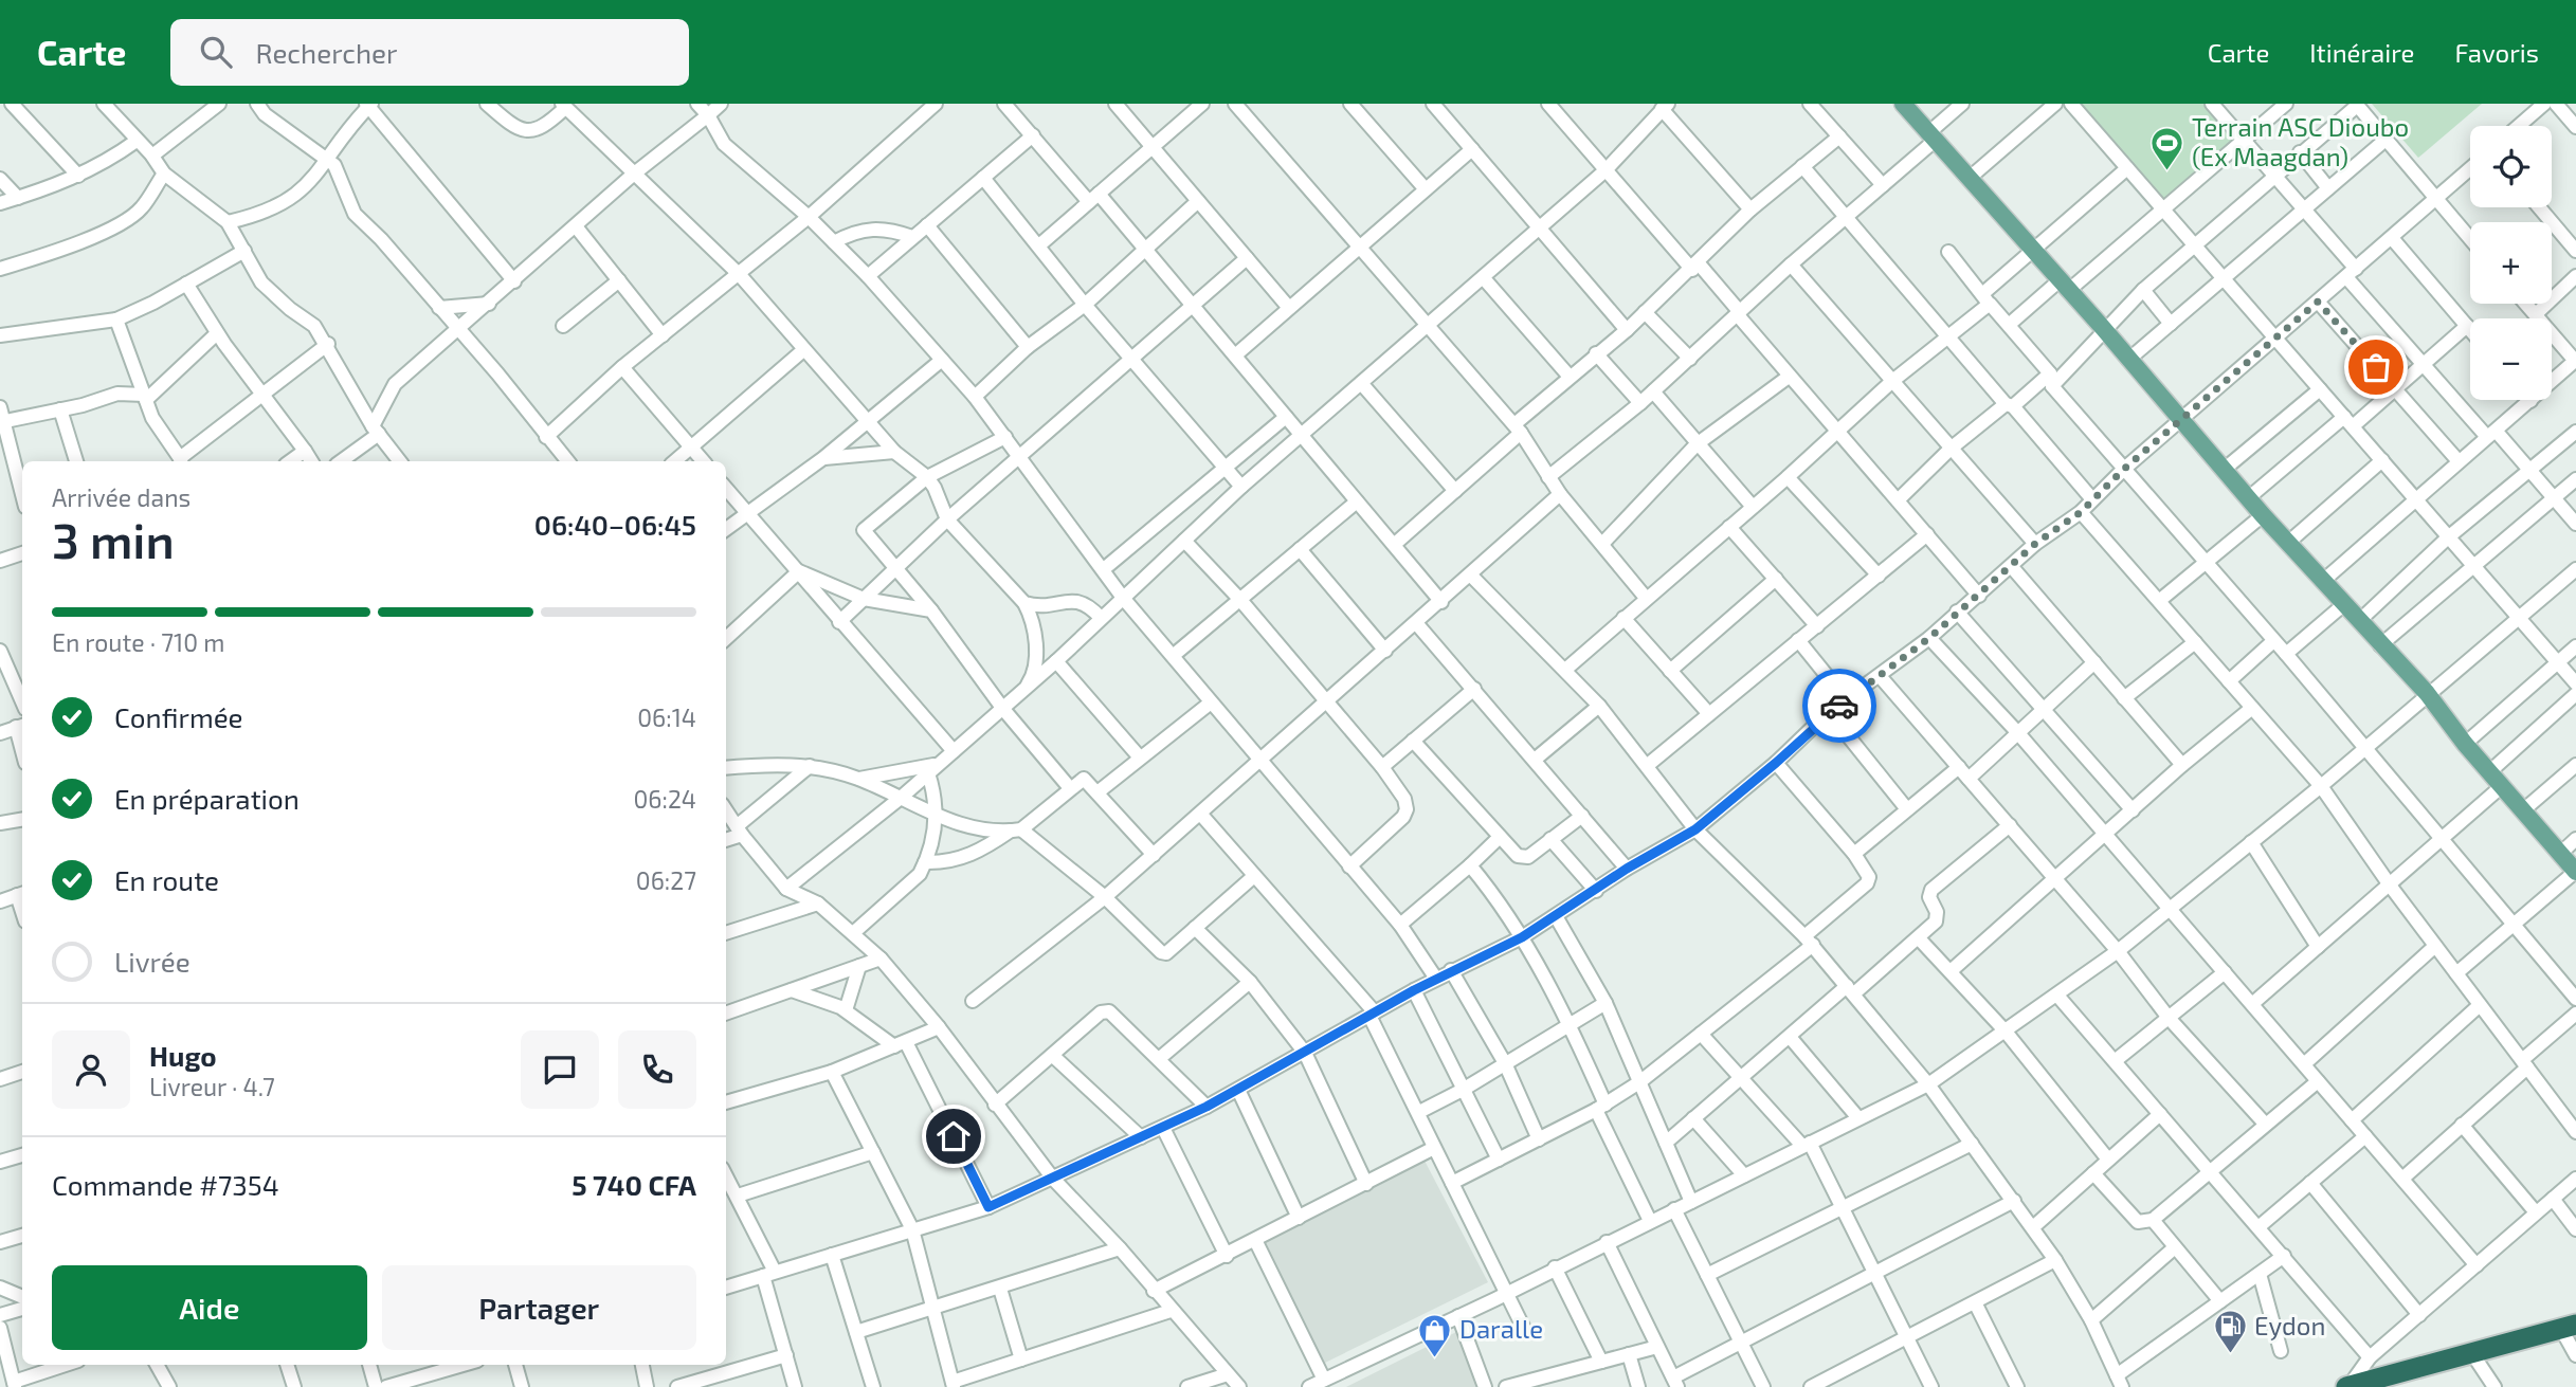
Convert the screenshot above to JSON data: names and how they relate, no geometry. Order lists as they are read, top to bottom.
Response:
{
  "places": {
    "sports": ["Terrain ASC Dioubo (Ex Maagdan)"],
    "fuel station": ["Eydon"],
    "shop": ["Daralle"]
  },
  "page": {
    "header": "Carte",
    "search": "Rechercher",
    "nav": ["Carte", "Itinéraire", "Favoris"],
    "map_buttons": ["+", "−"],
    "heading": ["3 min", "Arrivée dans", "06:40–06:45"],
    "panel": [
      "Hugo",
      "Livreur · 4.7",
      "Commande #7354",
      "5 740 CFA"
    ],
    "bar": "En route · 710 m",
    "list": [
      ["Confirmée", "06:14"],
      ["En préparation", "06:24"],
      ["En route", "06:27"],
      "Livrée"
    ],
    "buttons": ["Aide", "Partager"]
  }
}
